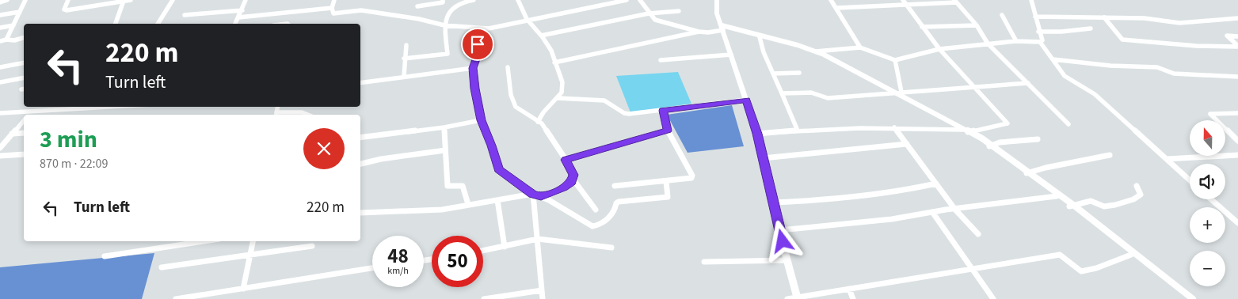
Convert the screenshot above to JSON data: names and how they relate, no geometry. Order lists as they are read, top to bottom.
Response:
{
  "north": "top",
  "page": {
    "turn": ["220 m", "Turn left"],
    "heading": ["3 min", "870 m · 22:09"],
    "map_buttons": ["+", "−"],
    "list": [
      {
        "name": "Turn left",
        "value": "220 m"
      }
    ],
    "speed": "48 km/h",
    "limit": "50"
  }
}
